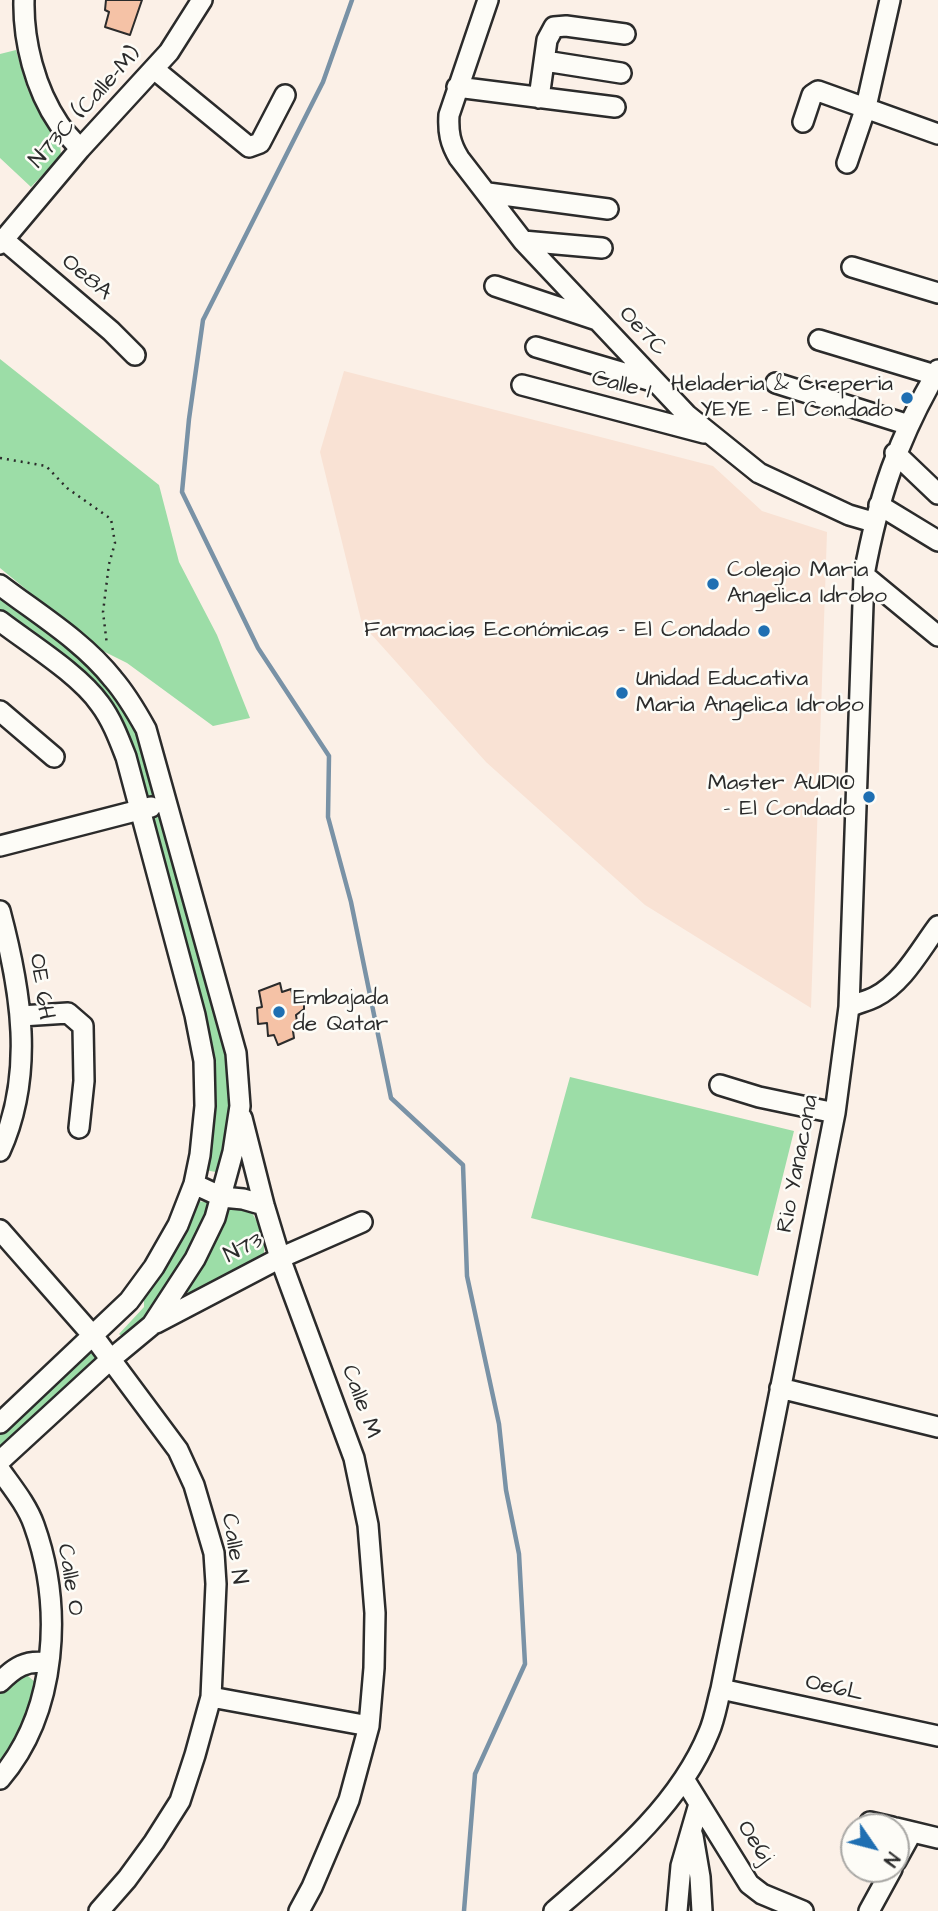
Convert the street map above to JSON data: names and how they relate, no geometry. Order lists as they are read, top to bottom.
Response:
{
  "streets": {
    "street": [
      "N73C (Calle-M)",
      "Oe8A",
      "Oe7C",
      "Calle 1",
      "OE 6H",
      "Rio Yanacona",
      "N73",
      "Calle M",
      "Calle N",
      "Calle O",
      "Oe6L",
      "Oe6j"
    ]
  },
  "crossings": [
    ["N73C (Calle-M)", "Oe8A"],
    ["Oe7C", "Calle 1"],
    ["Oe7C", "Rio Yanacona"],
    ["Rio Yanacona", "Oe6L"],
    ["Rio Yanacona", "Oe6j"],
    ["N73", "Calle M"]
  ],
  "places": [
    "Heladeria & Creperia YEYE - El Condado",
    "Colegio Maria Angelica Idrobo",
    "Farmacias Económicas - El Condado",
    "Unidad Educativa Maria Angelica Idrobo",
    "Master AUDIO - El Condado",
    "Embajada de Qatar"
  ],
  "north": "bottom right"
}
